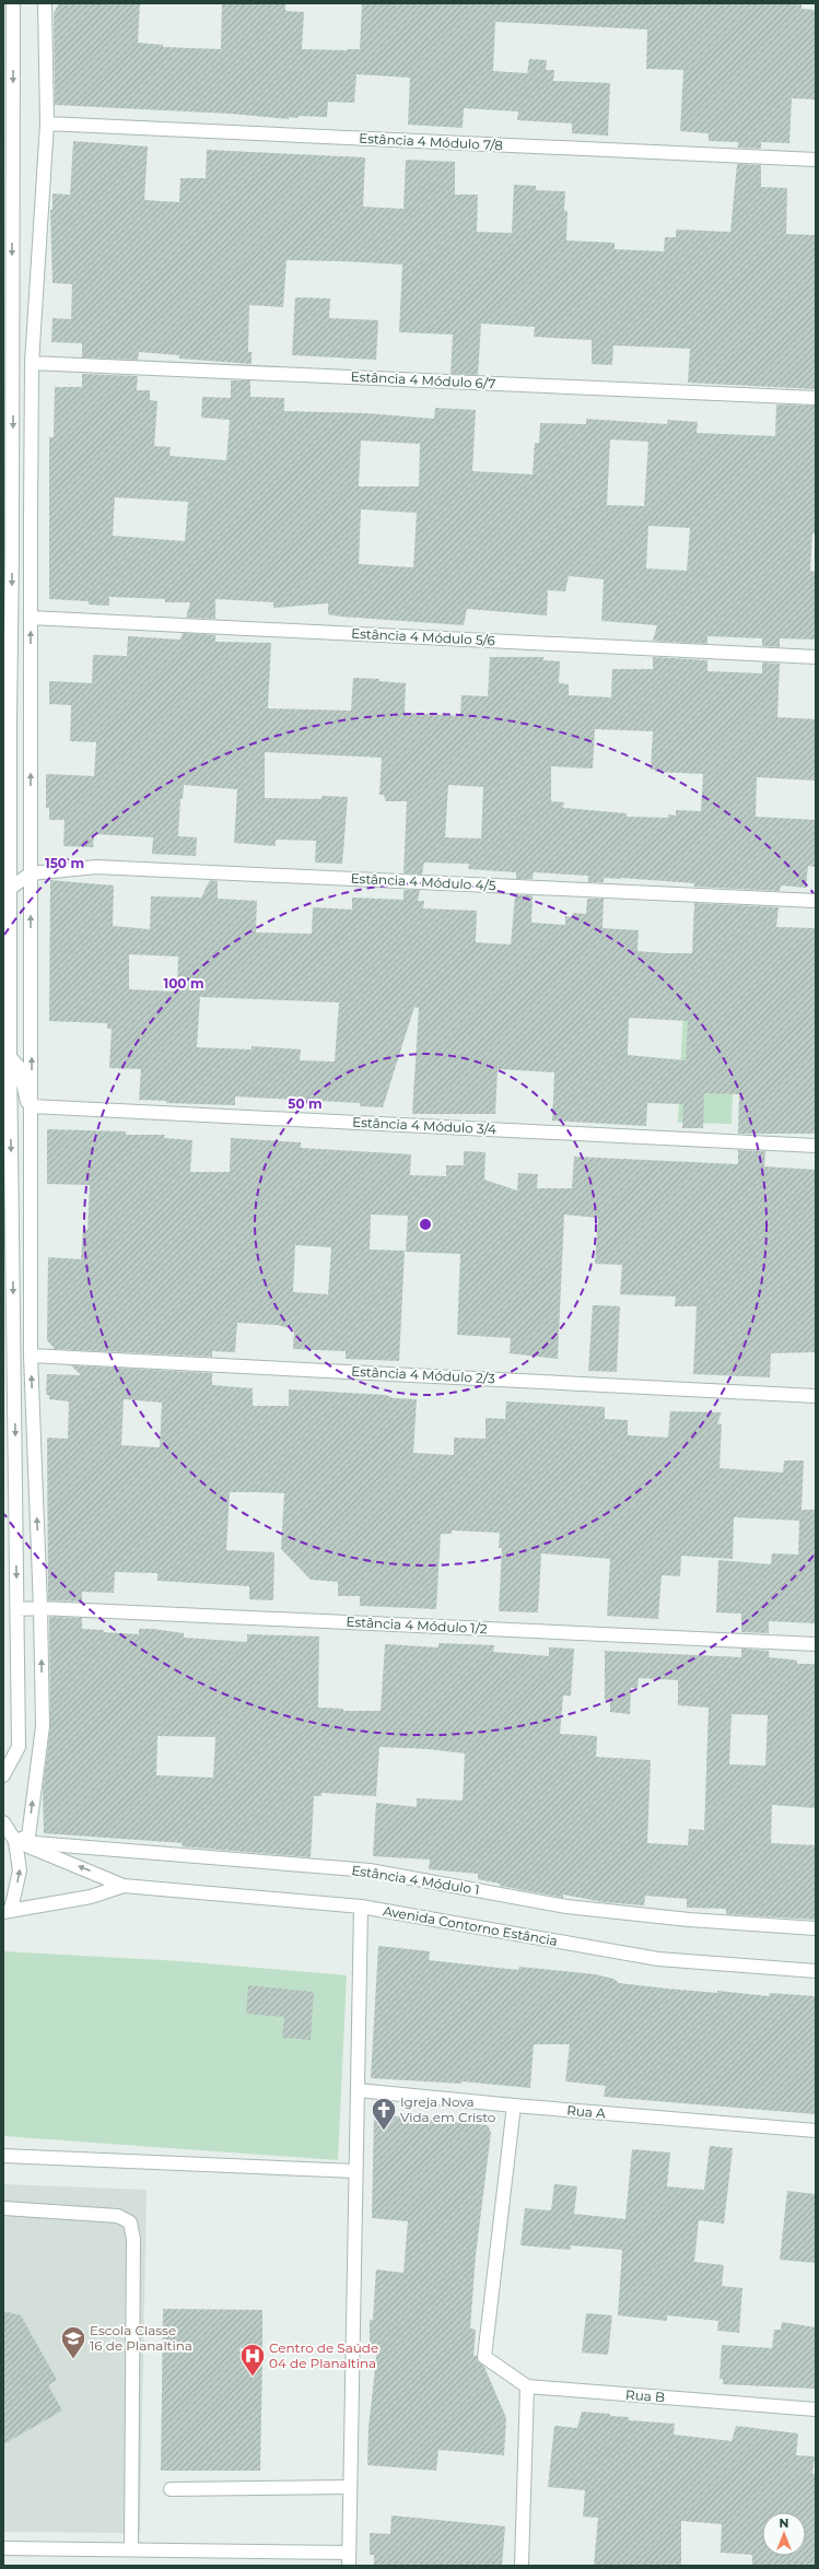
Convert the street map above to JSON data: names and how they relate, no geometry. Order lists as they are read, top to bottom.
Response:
{
  "streets": {
    "street": [
      "Estância 4 Módulo 7/8",
      "Estância 4 Módulo 6/7",
      "Estância 4 Módulo 5/6",
      "Estância 4 Módulo 4/5",
      "Estância 4 Módulo 3/4",
      "Estância 4 Módulo 2/3",
      "Estância 4 Módulo 1/2",
      "Estância 4 Módulo 1",
      "Avenida Contorno Estância",
      "Rua A",
      "Rua B"
    ]
  },
  "crossings": [
    ["Estância 4 Módulo 1", "Avenida Contorno Estância"]
  ],
  "places": {
    "church": ["Igreja Nova Vida em Cristo"],
    "school or university": ["Escola Classe 16 de Planaltina"],
    "hospital": ["Centro de Saúde 04 de Planaltina"]
  },
  "north": "top",
  "rings": ["150 m", "100 m", "50 m"]
}
